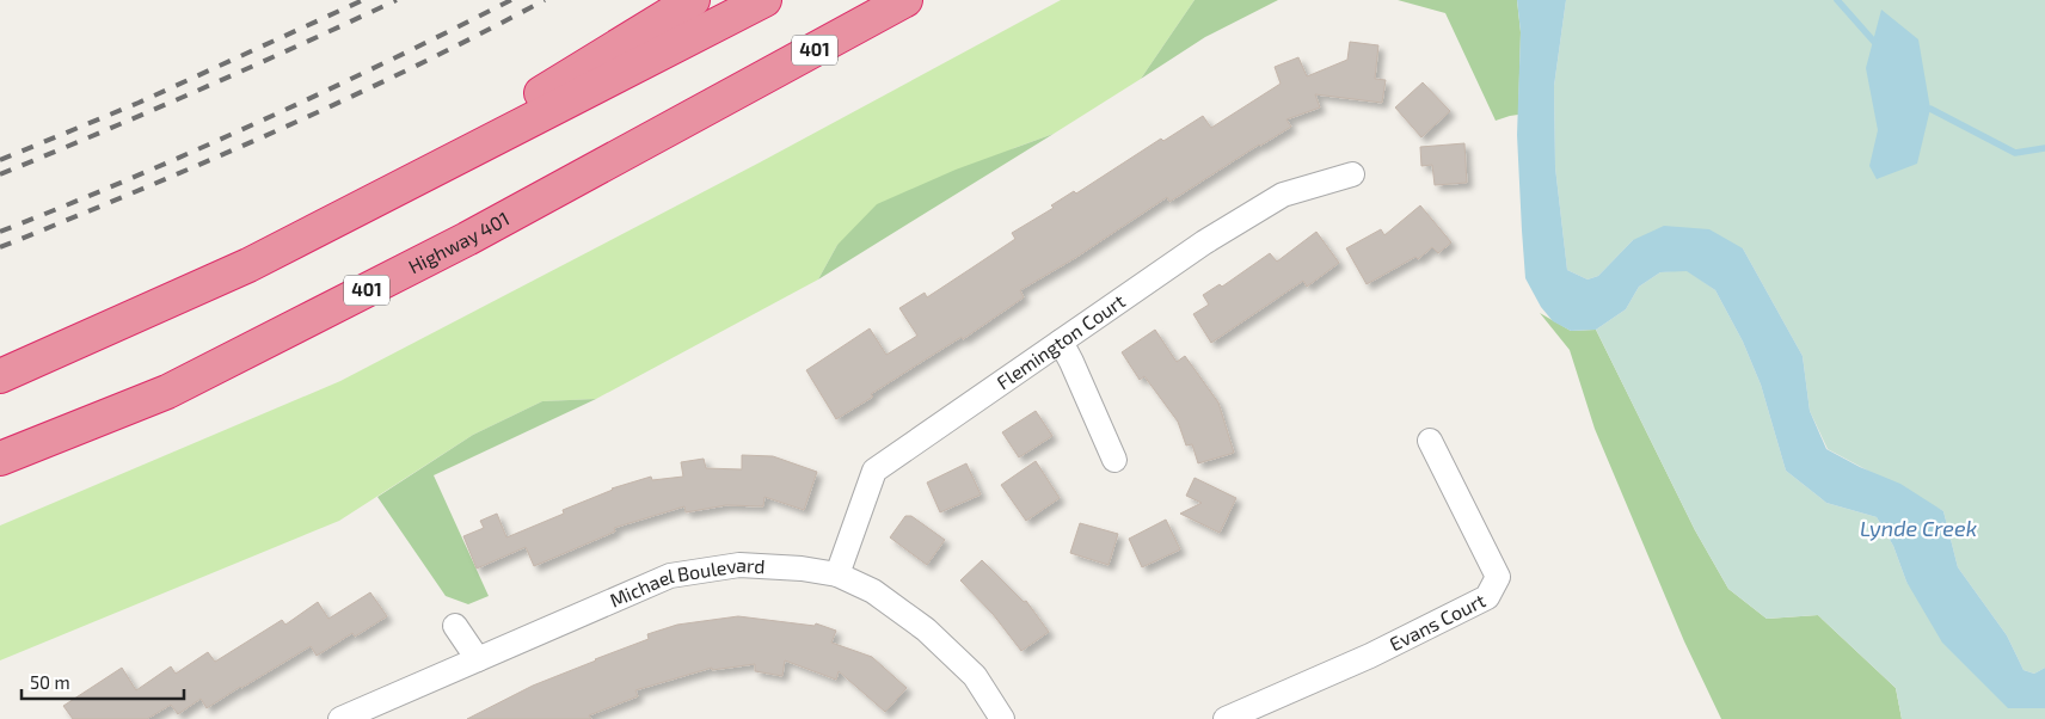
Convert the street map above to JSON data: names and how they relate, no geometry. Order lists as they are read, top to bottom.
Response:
{
  "streets": {
    "highway": ["401", "Highway 401"],
    "street": ["Flemington Court", "Michael Boulevard", "Evans Court"]
  },
  "crossings": [
    ["Flemington Court", "Michael Boulevard"]
  ],
  "water": ["Lynde Creek"],
  "scale_bar": "50 m"
}
